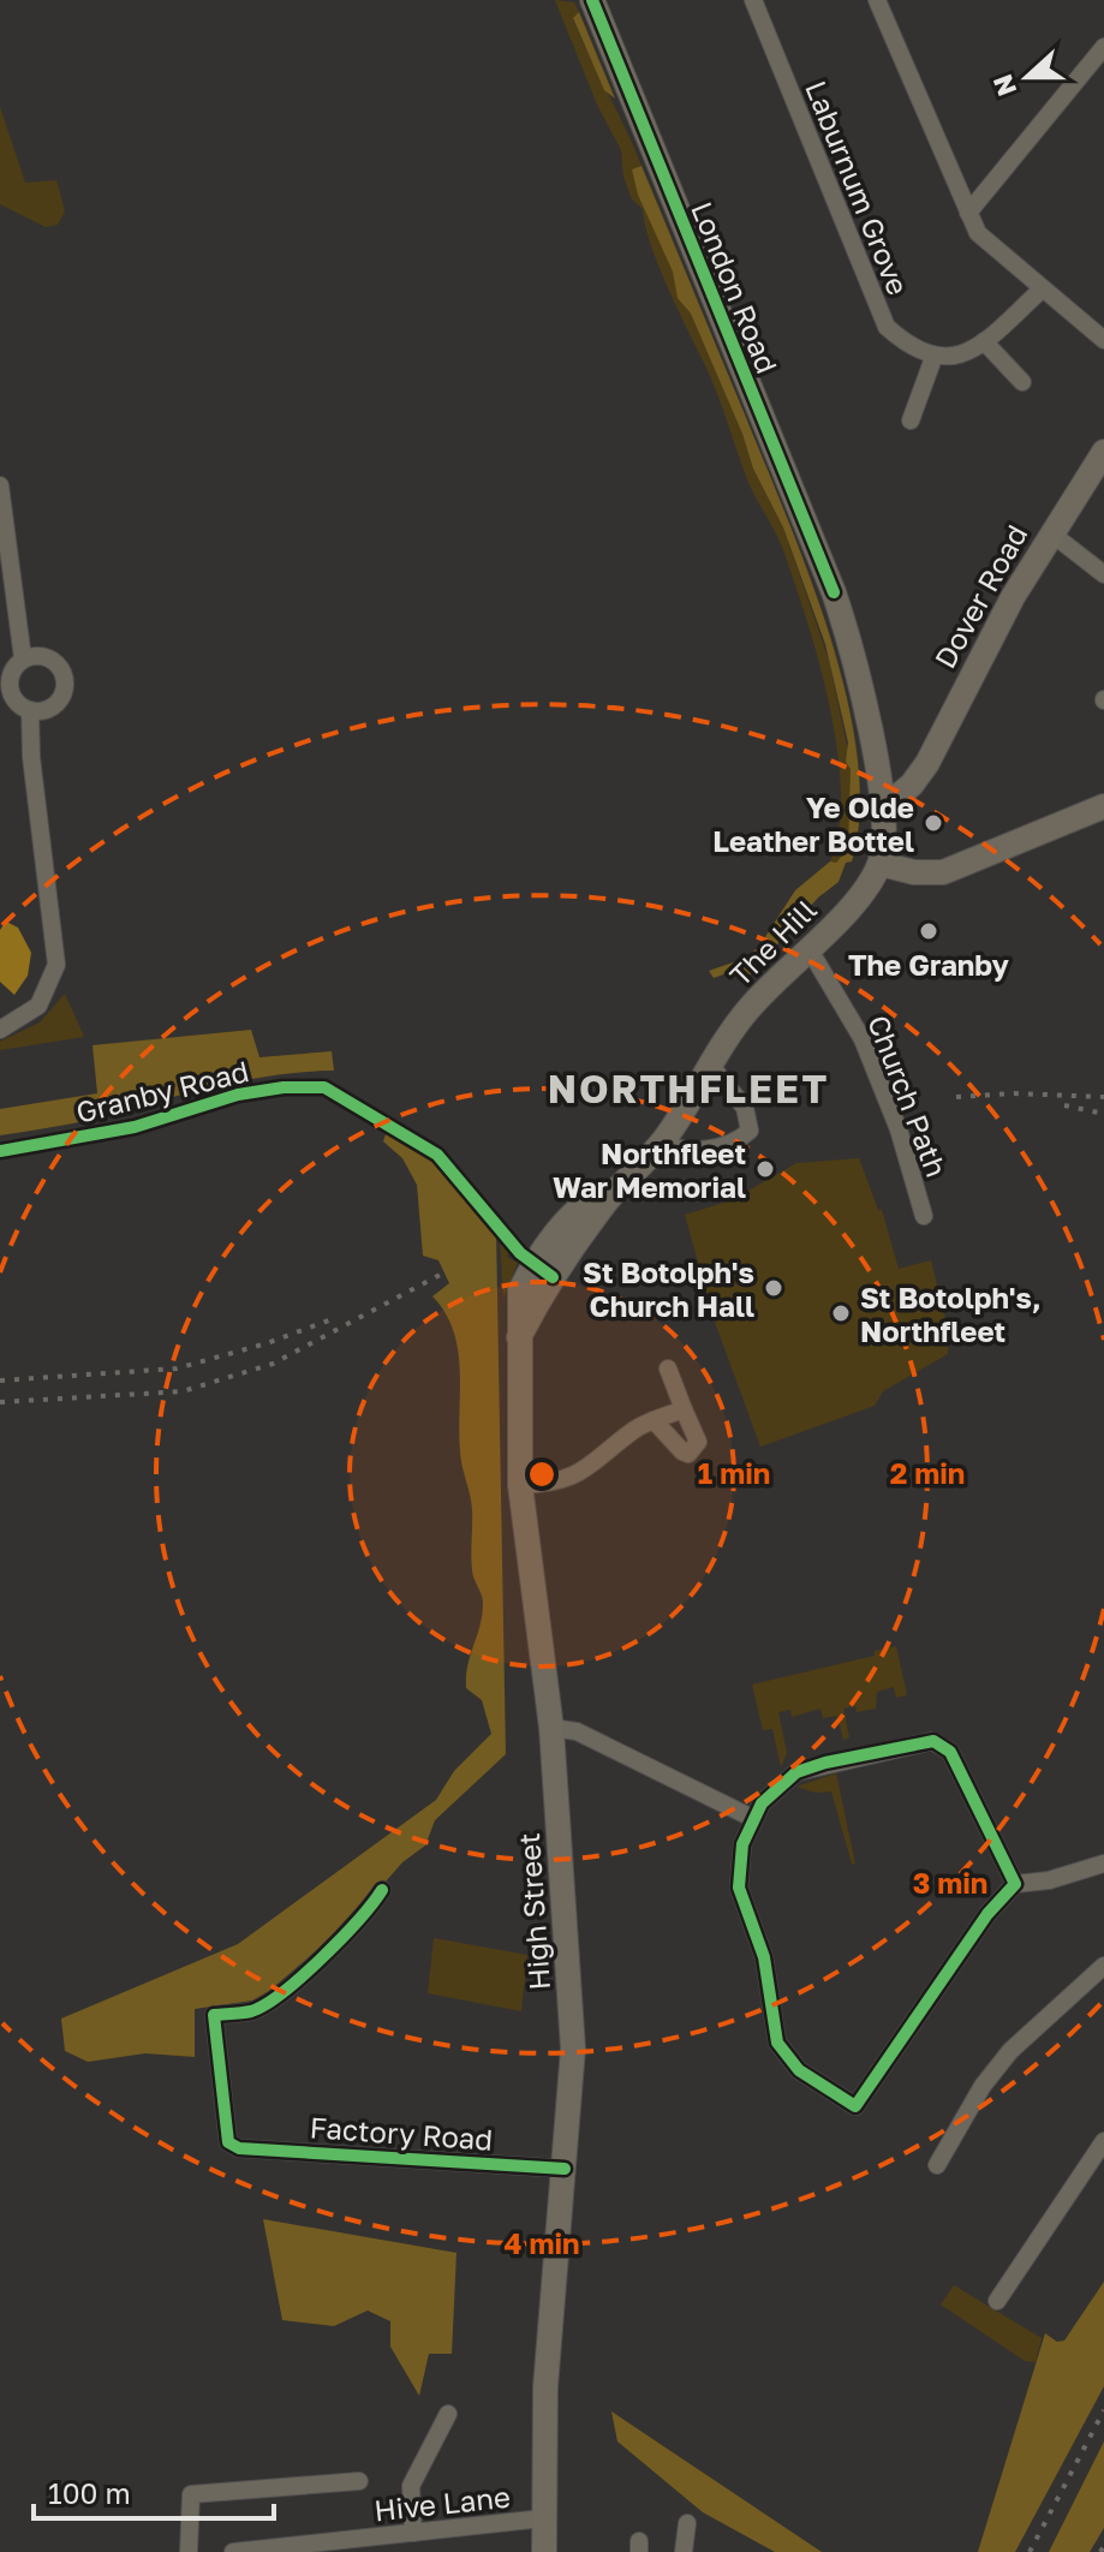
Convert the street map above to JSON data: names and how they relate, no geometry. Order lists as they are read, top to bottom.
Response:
{
  "streets": {
    "main road": [
      "London Road",
      "Dover Road",
      "The Hill",
      "High Street"
    ],
    "street": [
      "Laburnum Grove",
      "Church Path",
      "Factory Road",
      "Hive Lane"
    ],
    "cycle path": ["Granby Road"]
  },
  "crossings": [
    ["London Road", "Dover Road"],
    ["London Road", "The Hill"],
    ["The Hill", "Church Path"],
    ["The Hill", "High Street"],
    ["High Street", "Factory Road"],
    ["High Street", "Hive Lane"]
  ],
  "districts": ["NORTHFLEET"],
  "places": [
    "Ye Olde Leather Bottel",
    "The Granby",
    "Northfleet War Memorial",
    "St Botolph's Church Hall",
    "St Botolph's, Northfleet"
  ],
  "scale_bar": "100 m",
  "north": "left",
  "rings": [
    "1 min",
    "2 min",
    "3 min",
    "4 min"
  ]
}
